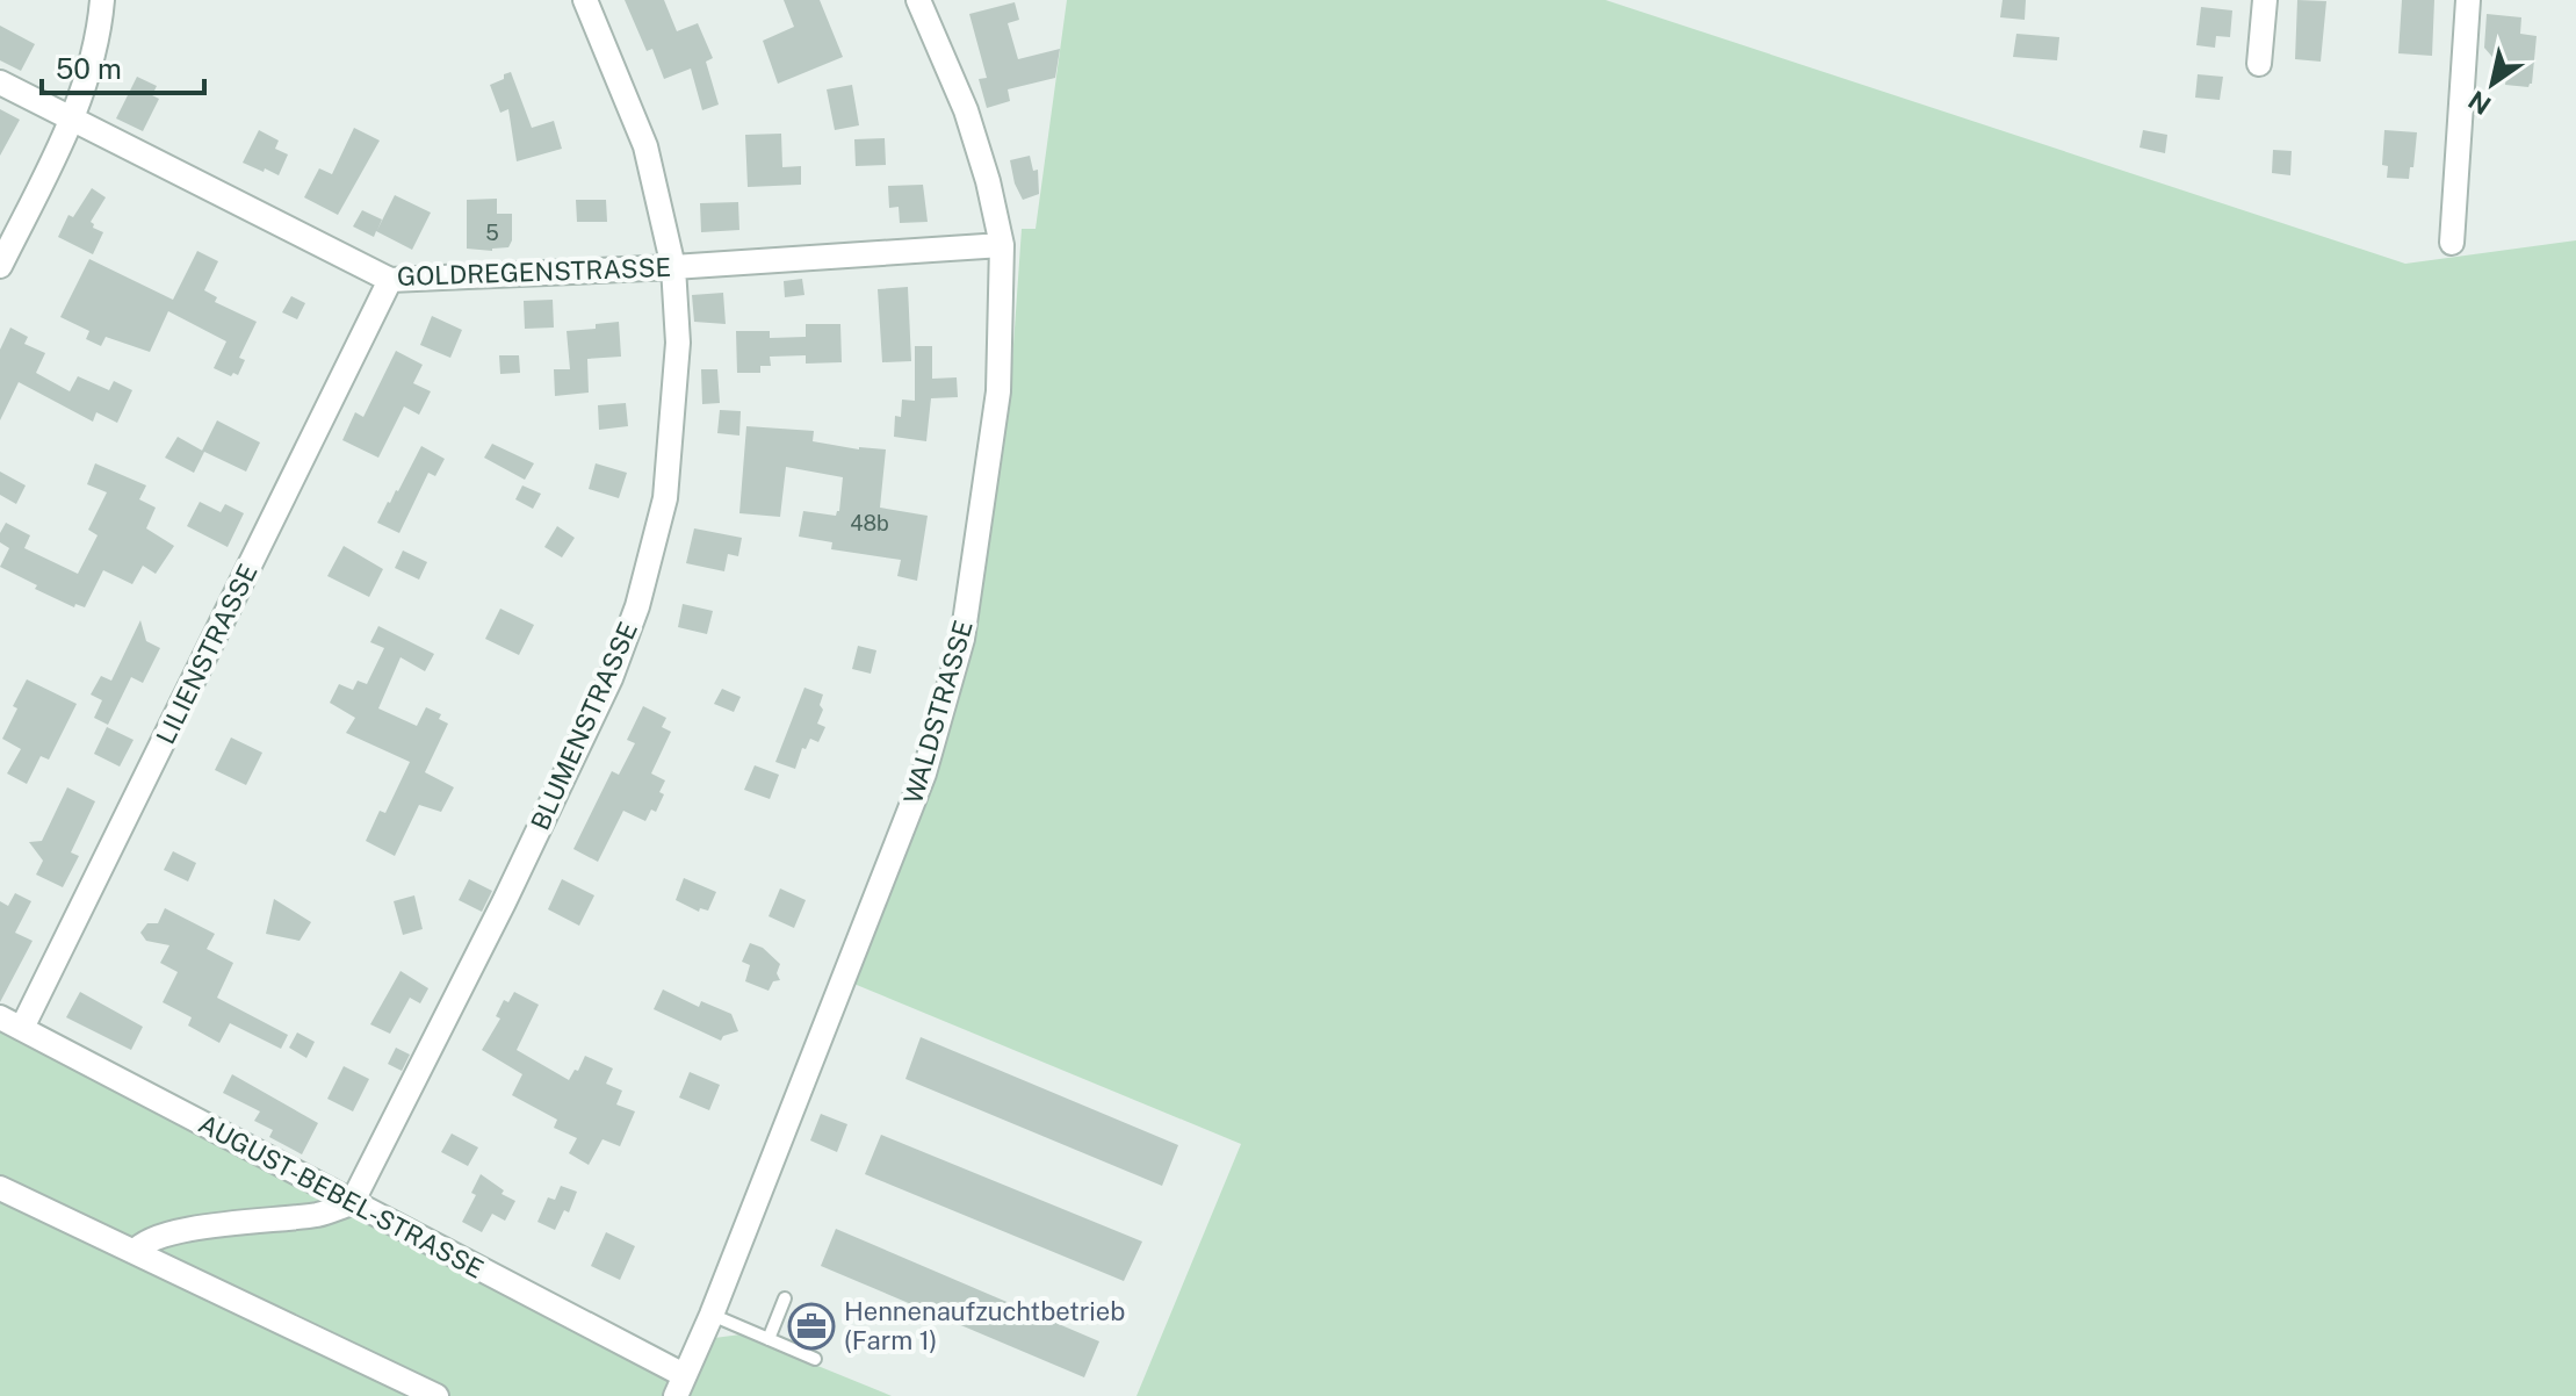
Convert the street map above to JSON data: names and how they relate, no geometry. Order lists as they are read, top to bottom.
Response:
{
  "streets": {
    "street": [
      "GOLDREGENSTRASSE",
      "LILIENSTRASSE",
      "WALDSTRASSE",
      "BLUMENSTRASSE",
      "AUGUST-BEBEL-STRASSE"
    ]
  },
  "crossings": [
    ["GOLDREGENSTRASSE", "LILIENSTRASSE"],
    ["GOLDREGENSTRASSE", "WALDSTRASSE"],
    ["GOLDREGENSTRASSE", "BLUMENSTRASSE"],
    ["LILIENSTRASSE", "AUGUST-BEBEL-STRASSE"],
    ["WALDSTRASSE", "AUGUST-BEBEL-STRASSE"],
    ["BLUMENSTRASSE", "AUGUST-BEBEL-STRASSE"]
  ],
  "places": {
    "office": ["Hennenaufzuchtbetrieb (Farm 1)"]
  },
  "house_numbers": ["5", "48b"],
  "scale_bar": "50 m",
  "north": "bottom left"
}
